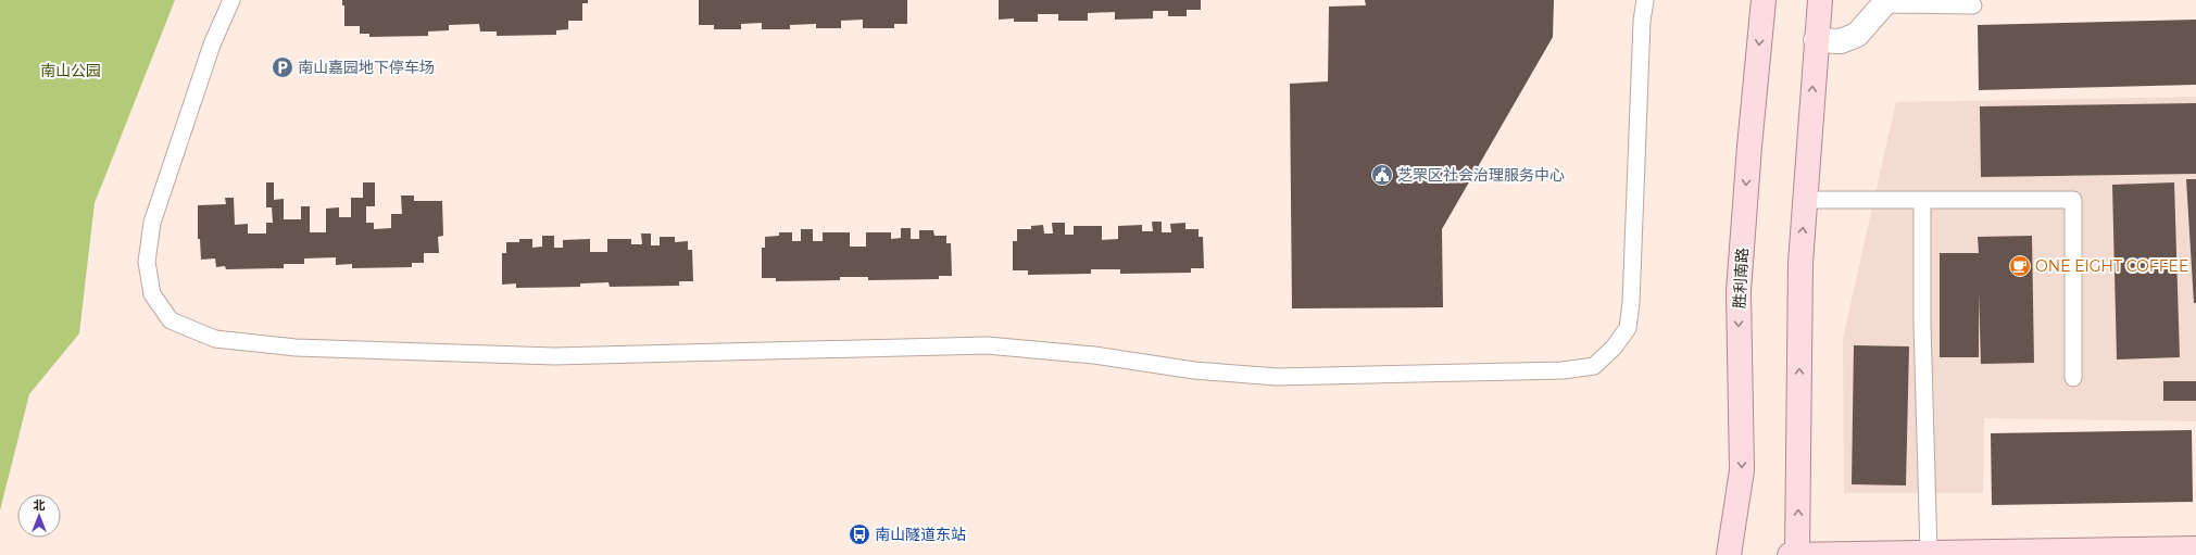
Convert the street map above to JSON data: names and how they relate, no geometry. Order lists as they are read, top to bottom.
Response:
{
  "streets": {
    "main road": ["胜利南路"]
  },
  "parks": ["南山公园"],
  "places": {
    "parking": ["南山嘉园地下停车场"],
    "public building": ["芝罘区社会治理服务中心"],
    "cafe": ["ONE EIGHT COFFEE"],
    "bus stop": ["南山隧道东站"]
  },
  "north": "top"
}
